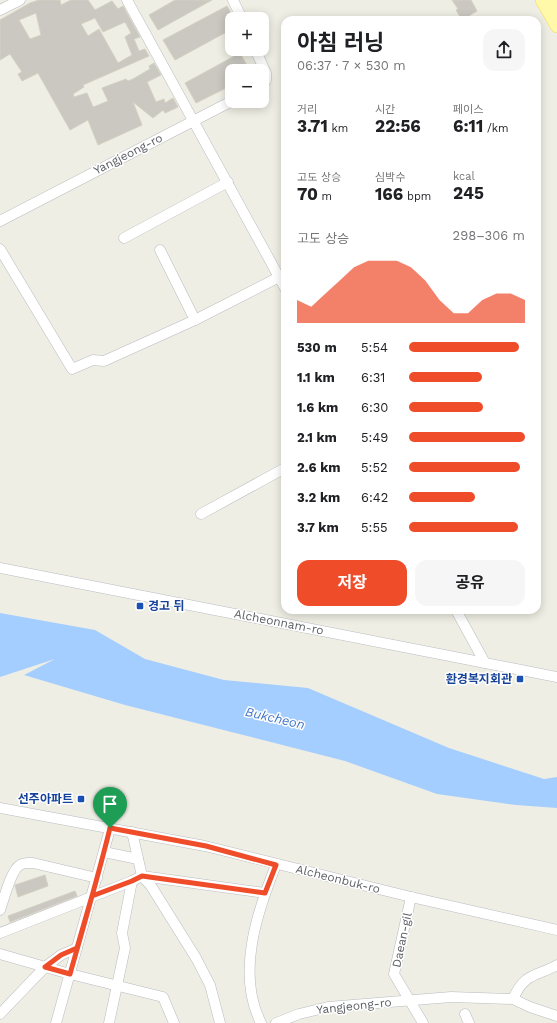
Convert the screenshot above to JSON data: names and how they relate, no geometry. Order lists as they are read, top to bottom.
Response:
{
  "streets": {
    "street": [
      "Yangjeong-ro",
      "Alcheonnam-ro",
      "Alcheonbuk-ro",
      "Daean-gil"
    ]
  },
  "crossings": [
    ["Yangjeong-ro", "Daean-gil"],
    ["Alcheonbuk-ro", "Daean-gil"]
  ],
  "water": ["Bukcheon"],
  "places": {
    "transit": ["경고 뒤", "환경복지회관", "선주아파트"]
  },
  "page": {
    "map_buttons": ["+", "−"],
    "heading": ["아침 러닝", "06:37 · 7 × 530 m"],
    "stats": [
      ["거리", "3.71 km"],
      ["시간", "22:56"],
      ["페이스", "6:11 /km"],
      ["고도 상승", "70 m"],
      ["심박수", "166 bpm"],
      ["kcal", "245"]
    ],
    "chart": ["고도 상승", "298–306 m"],
    "list": [
      {
        "name": "530 m",
        "note": "5:54"
      },
      {
        "name": "1.1 km",
        "note": "6:31"
      },
      {
        "name": "1.6 km",
        "note": "6:30"
      },
      {
        "name": "2.1 km",
        "note": "5:49"
      },
      {
        "name": "2.6 km",
        "note": "5:52"
      },
      {
        "name": "3.2 km",
        "note": "6:42"
      },
      {
        "name": "3.7 km",
        "note": "5:55"
      }
    ],
    "buttons": ["저장", "공유"]
  }
}
